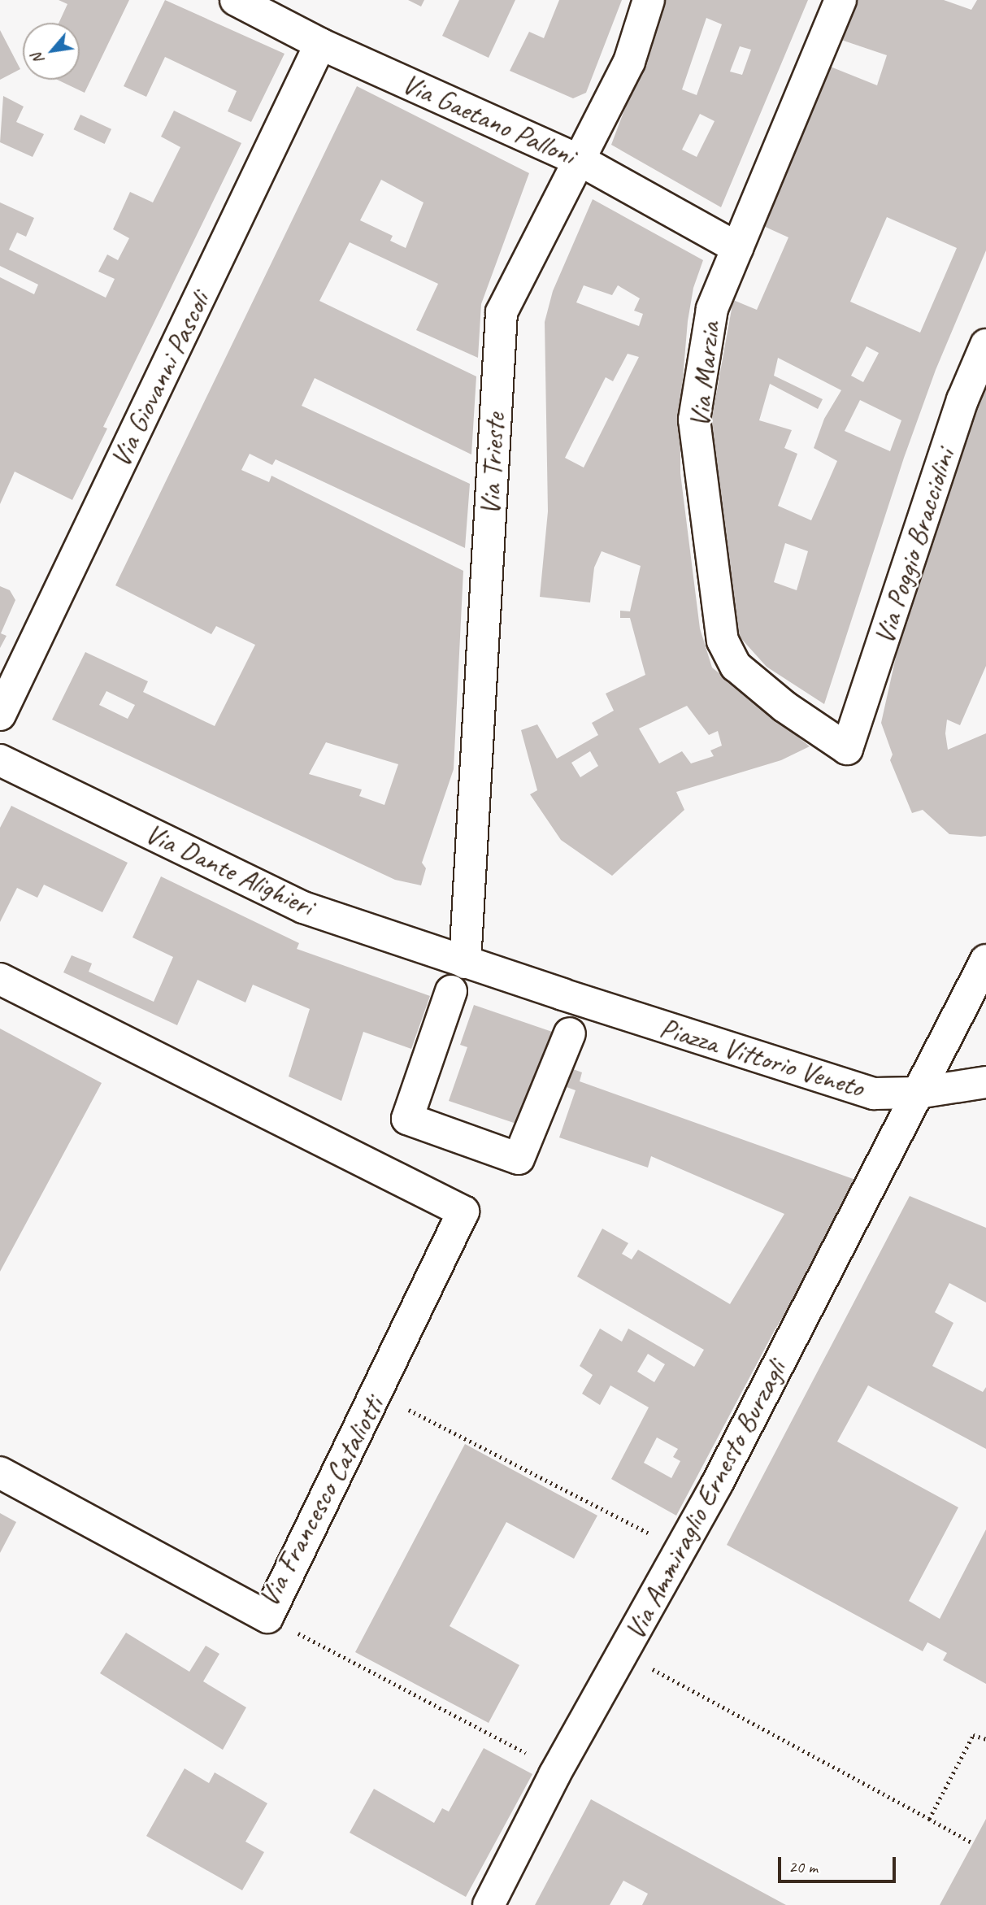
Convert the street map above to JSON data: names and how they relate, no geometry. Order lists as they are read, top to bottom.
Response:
{
  "streets": {
    "street": [
      "Via Gaetano Palloni",
      "Via Marzia",
      "Via Giovanni Pascoli",
      "Via Trieste",
      "Via Poggio Bracciolini",
      "Via Dante Alighieri",
      "Piazza Vittorio Veneto",
      "Via Ammiraglio Ernesto Burzagli",
      "Via Francesco Cataliotti"
    ]
  },
  "crossings": [
    ["Via Gaetano Palloni", "Via Marzia"],
    ["Via Gaetano Palloni", "Via Giovanni Pascoli"],
    ["Via Gaetano Palloni", "Via Trieste"],
    ["Via Marzia", "Via Poggio Bracciolini"],
    ["Via Trieste", "Via Dante Alighieri"],
    ["Via Trieste", "Piazza Vittorio Veneto"],
    ["Via Dante Alighieri", "Piazza Vittorio Veneto"],
    ["Piazza Vittorio Veneto", "Via Ammiraglio Ernesto Burzagli"]
  ],
  "scale_bar": "20 m",
  "north": "bottom left"
}
